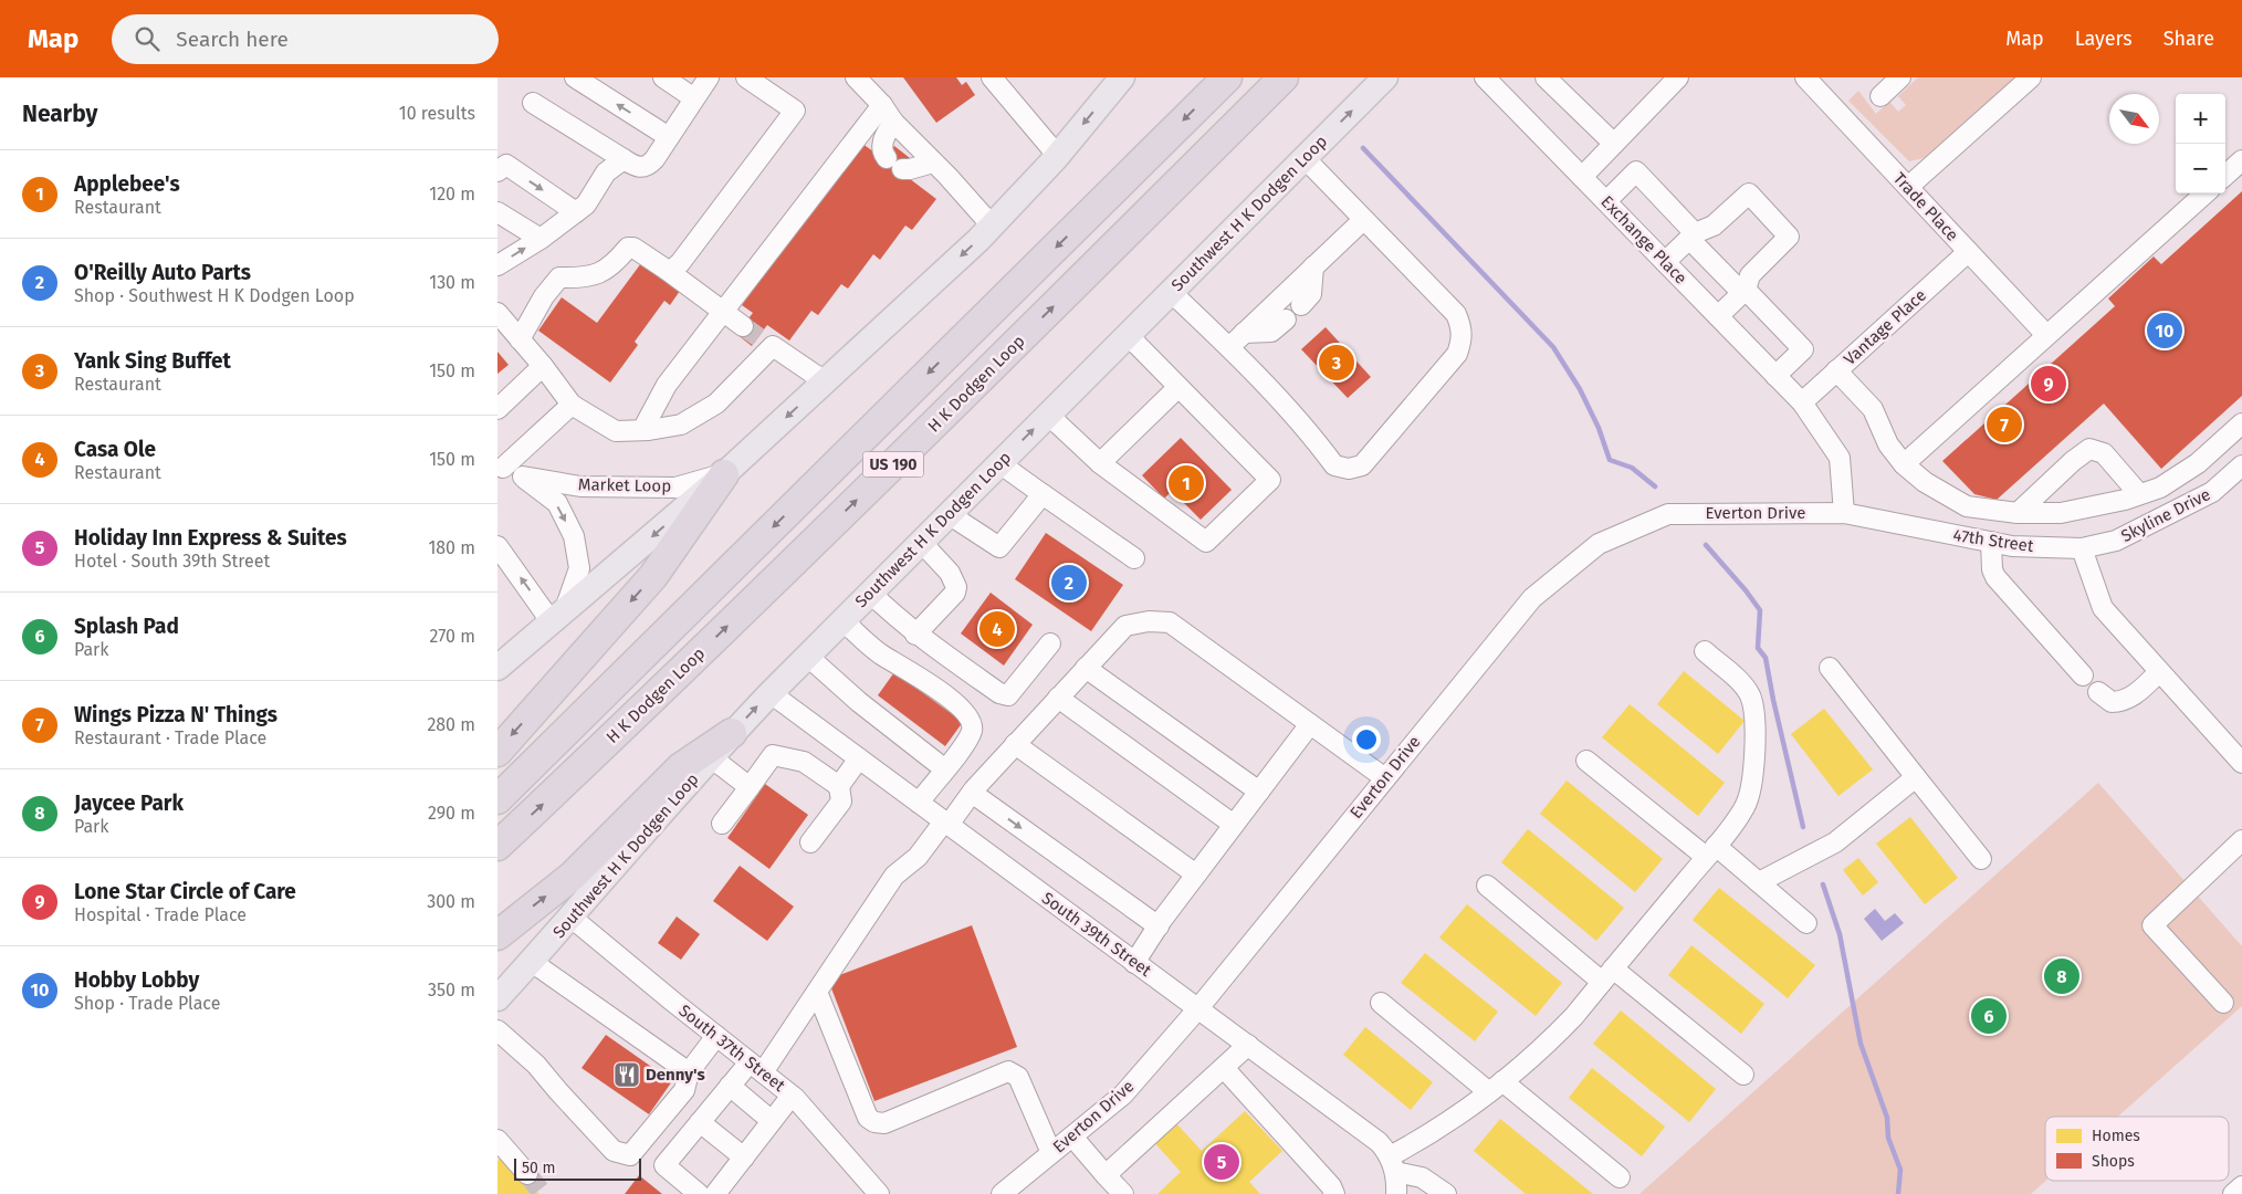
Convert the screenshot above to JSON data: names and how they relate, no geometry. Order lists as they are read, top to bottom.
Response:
{
  "streets": {
    "highway": ["H K Dodgen Loop", "US 190"],
    "main road": ["Southwest H K Dodgen Loop"],
    "street": [
      "Trade Place",
      "Exchange Place",
      "Vantage Place",
      "Market Loop",
      "Everton Drive",
      "Skyline Drive",
      "47th Street",
      "South 39th Street",
      "South 37th Street"
    ]
  },
  "crossings": [
    ["Trade Place", "Vantage Place"],
    ["Southwest H K Dodgen Loop", "South 39th Street"],
    ["Southwest H K Dodgen Loop", "South 37th Street"],
    ["Exchange Place", "Vantage Place"],
    ["Everton Drive", "47th Street"],
    ["Everton Drive", "South 39th Street"],
    ["Skyline Drive", "47th Street"]
  ],
  "one_way": ["Market Loop"],
  "places": {
    "restaurant": ["Denny's"]
  },
  "legend": ["Homes", "Shops"],
  "scale_bar": "50 m",
  "north": "bottom right",
  "page": {
    "header": "Map",
    "search": "Search here",
    "nav": ["Map", "Layers", "Share"],
    "heading": ["Nearby", "10 results"],
    "map_buttons": ["+", "−"],
    "list": [
      {
        "mark": "1",
        "name": "Applebee's",
        "note": "Restaurant",
        "value": "120 m"
      },
      {
        "mark": "2",
        "name": "O'Reilly Auto Parts",
        "note": "Shop · Southwest H K Dodgen Loop",
        "value": "130 m"
      },
      {
        "mark": "3",
        "name": "Yank Sing Buffet",
        "note": "Restaurant",
        "value": "150 m"
      },
      {
        "mark": "4",
        "name": "Casa Ole",
        "note": "Restaurant",
        "value": "150 m"
      },
      {
        "mark": "5",
        "name": "Holiday Inn Express & Suites",
        "note": "Hotel · South 39th Street",
        "value": "180 m"
      },
      {
        "mark": "6",
        "name": "Splash Pad",
        "note": "Park",
        "value": "270 m"
      },
      {
        "mark": "7",
        "name": "Wings Pizza N' Things",
        "note": "Restaurant · Trade Place",
        "value": "280 m"
      },
      {
        "mark": "8",
        "name": "Jaycee Park",
        "note": "Park",
        "value": "290 m"
      },
      {
        "mark": "9",
        "name": "Lone Star Circle of Care",
        "note": "Hospital · Trade Place",
        "value": "300 m"
      },
      {
        "mark": "10",
        "name": "Hobby Lobby",
        "note": "Shop · Trade Place",
        "value": "350 m"
      }
    ],
    "pins": [
      "10",
      "3",
      "9",
      "7",
      "1",
      "2",
      "4",
      "8",
      "6",
      "5"
    ],
    "scale": "50 m"
  }
}
